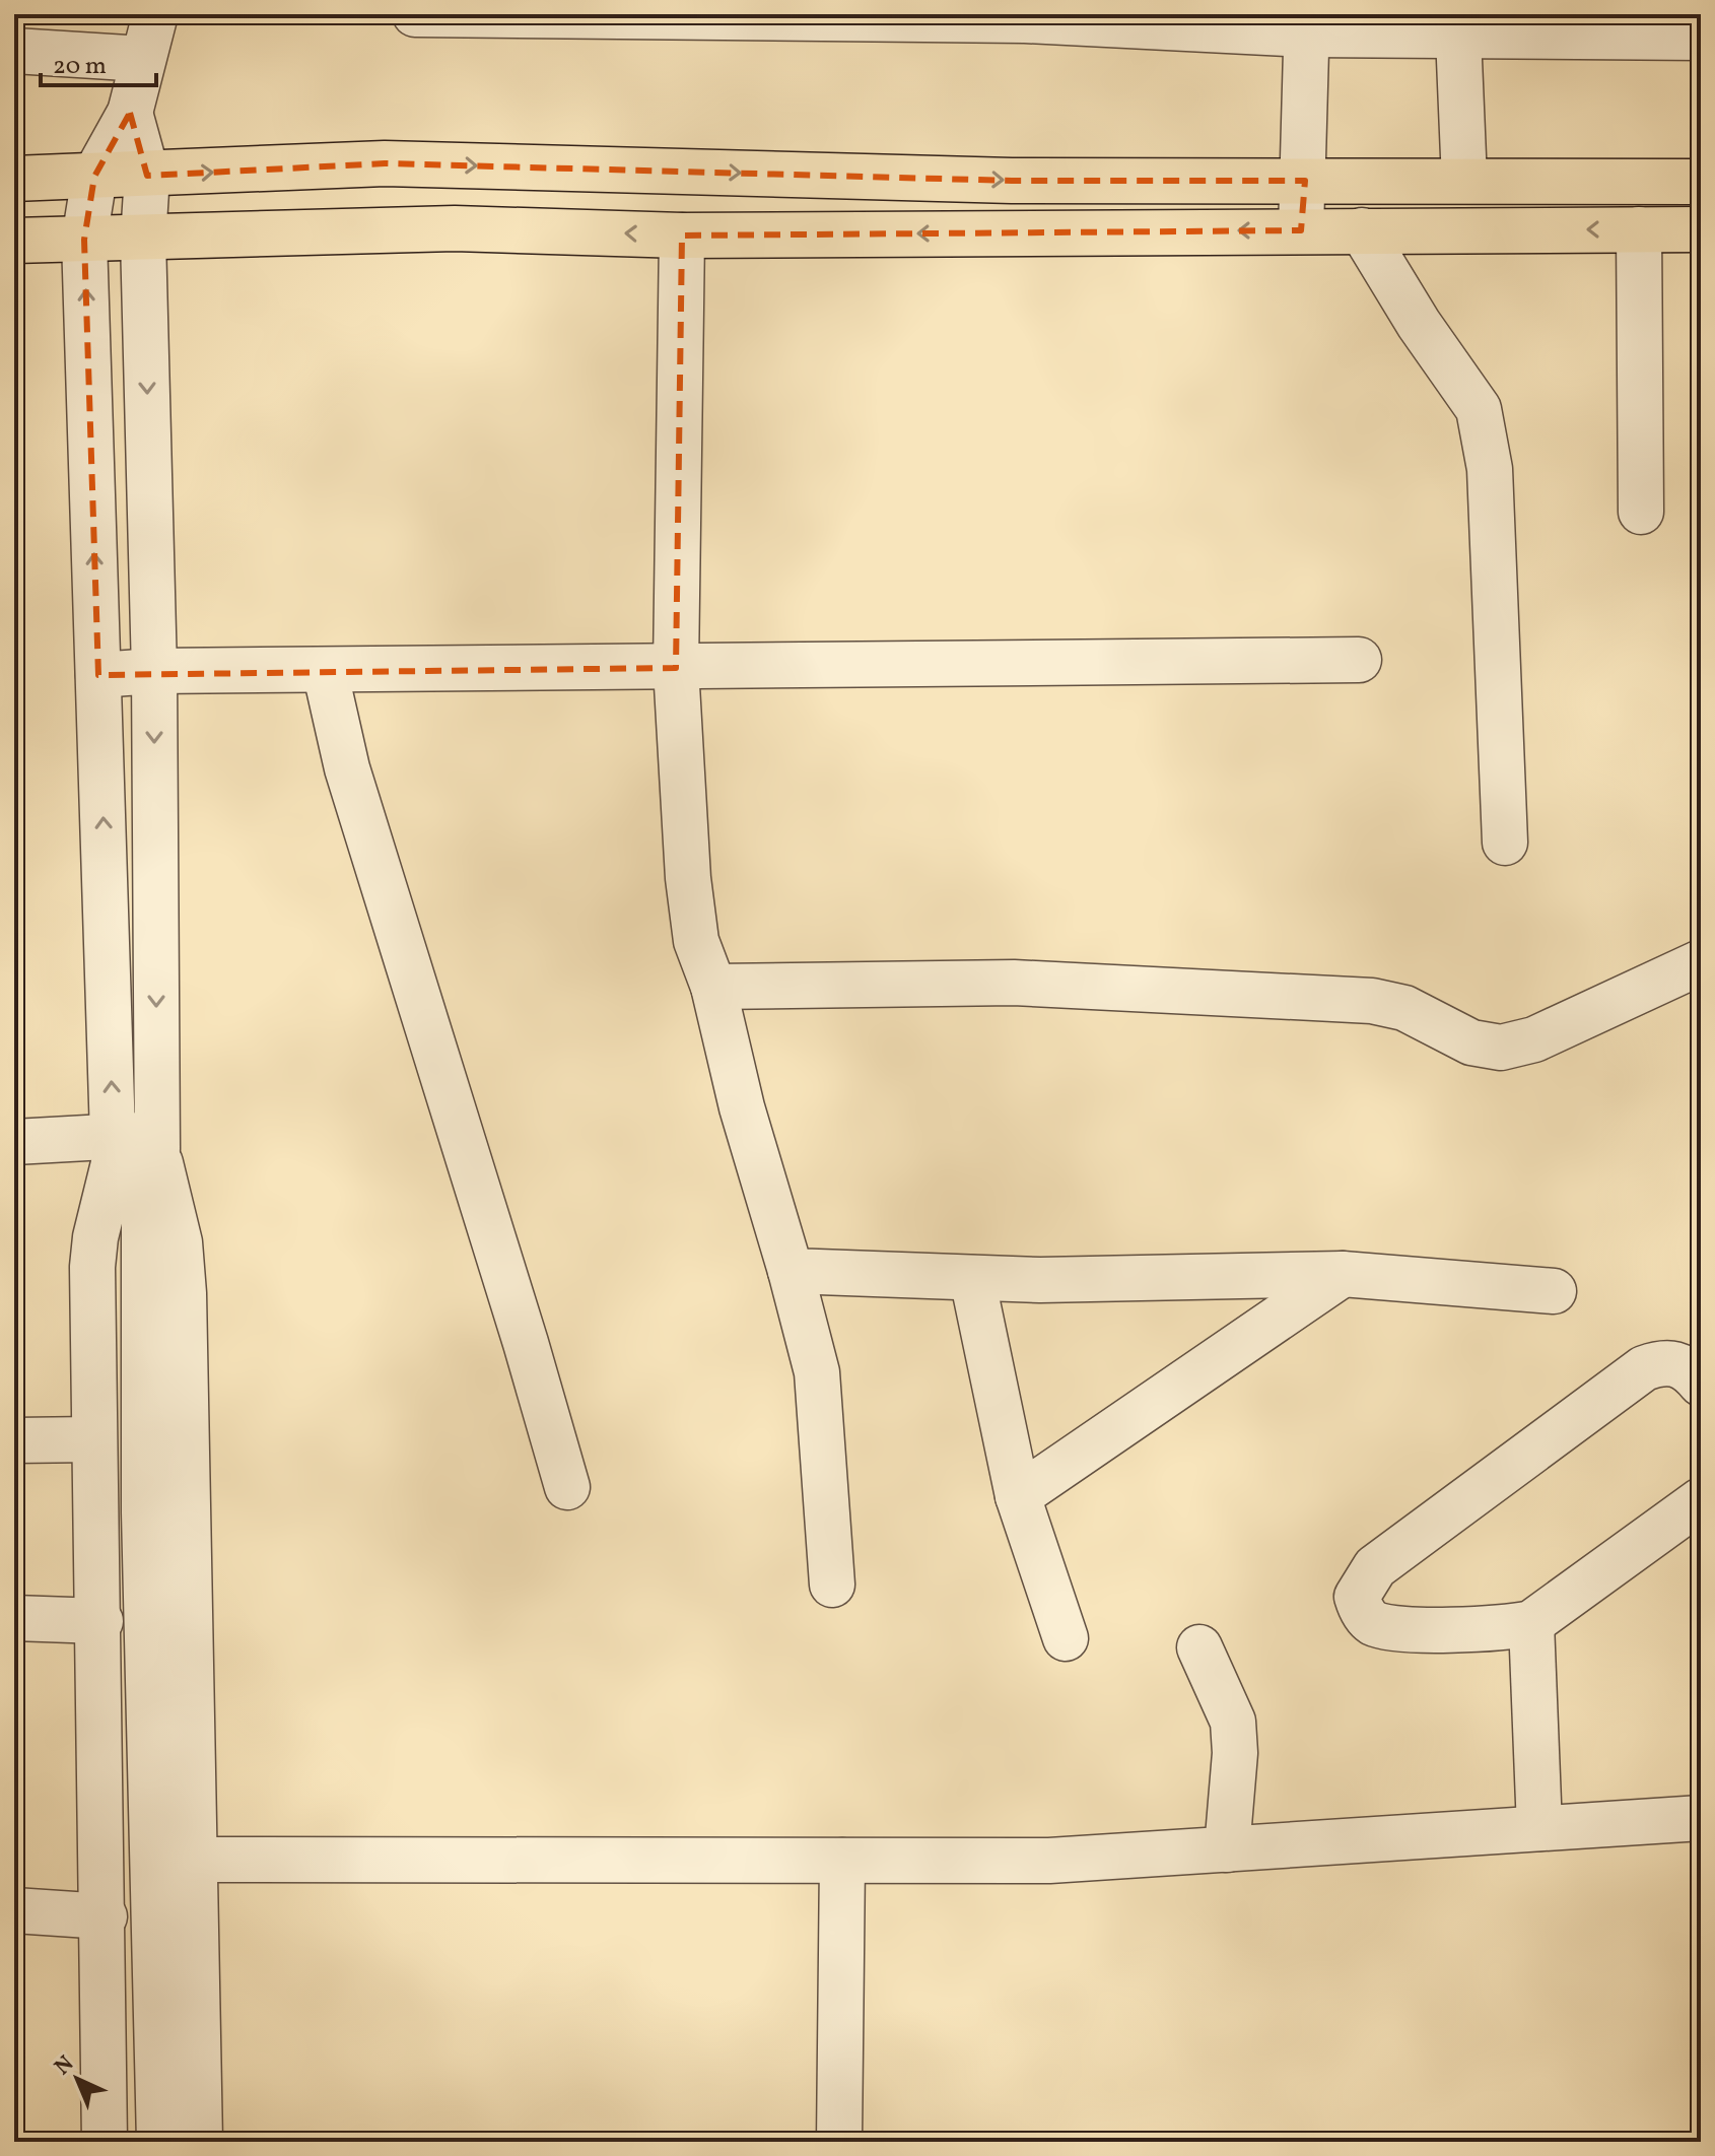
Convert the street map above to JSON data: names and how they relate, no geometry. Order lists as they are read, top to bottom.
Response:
{
  "scale_bar": "20 m",
  "north": "top left"
}
